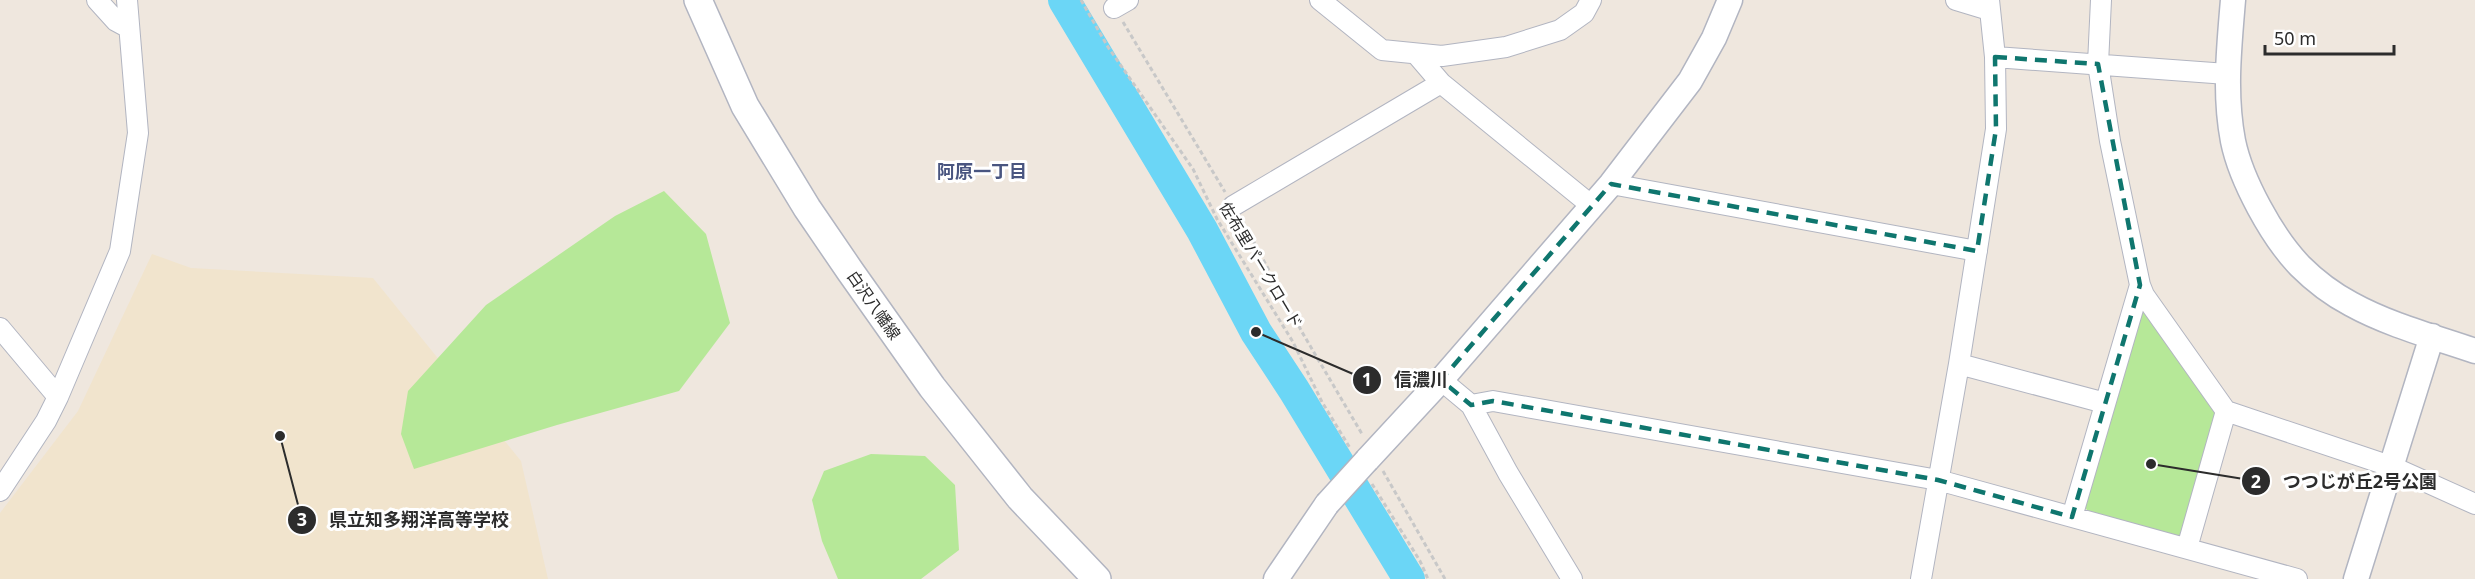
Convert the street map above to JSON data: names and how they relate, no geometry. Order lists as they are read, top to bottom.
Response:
{
  "streets": {
    "main road": ["白沢八幡線"],
    "path": ["佐布里パークロード"]
  },
  "districts": ["阿原一丁目"],
  "places": ["信濃川", "県立知多翔洋高等学校", "つつじが丘2号公園"],
  "scale_bar": "50 m"
}
